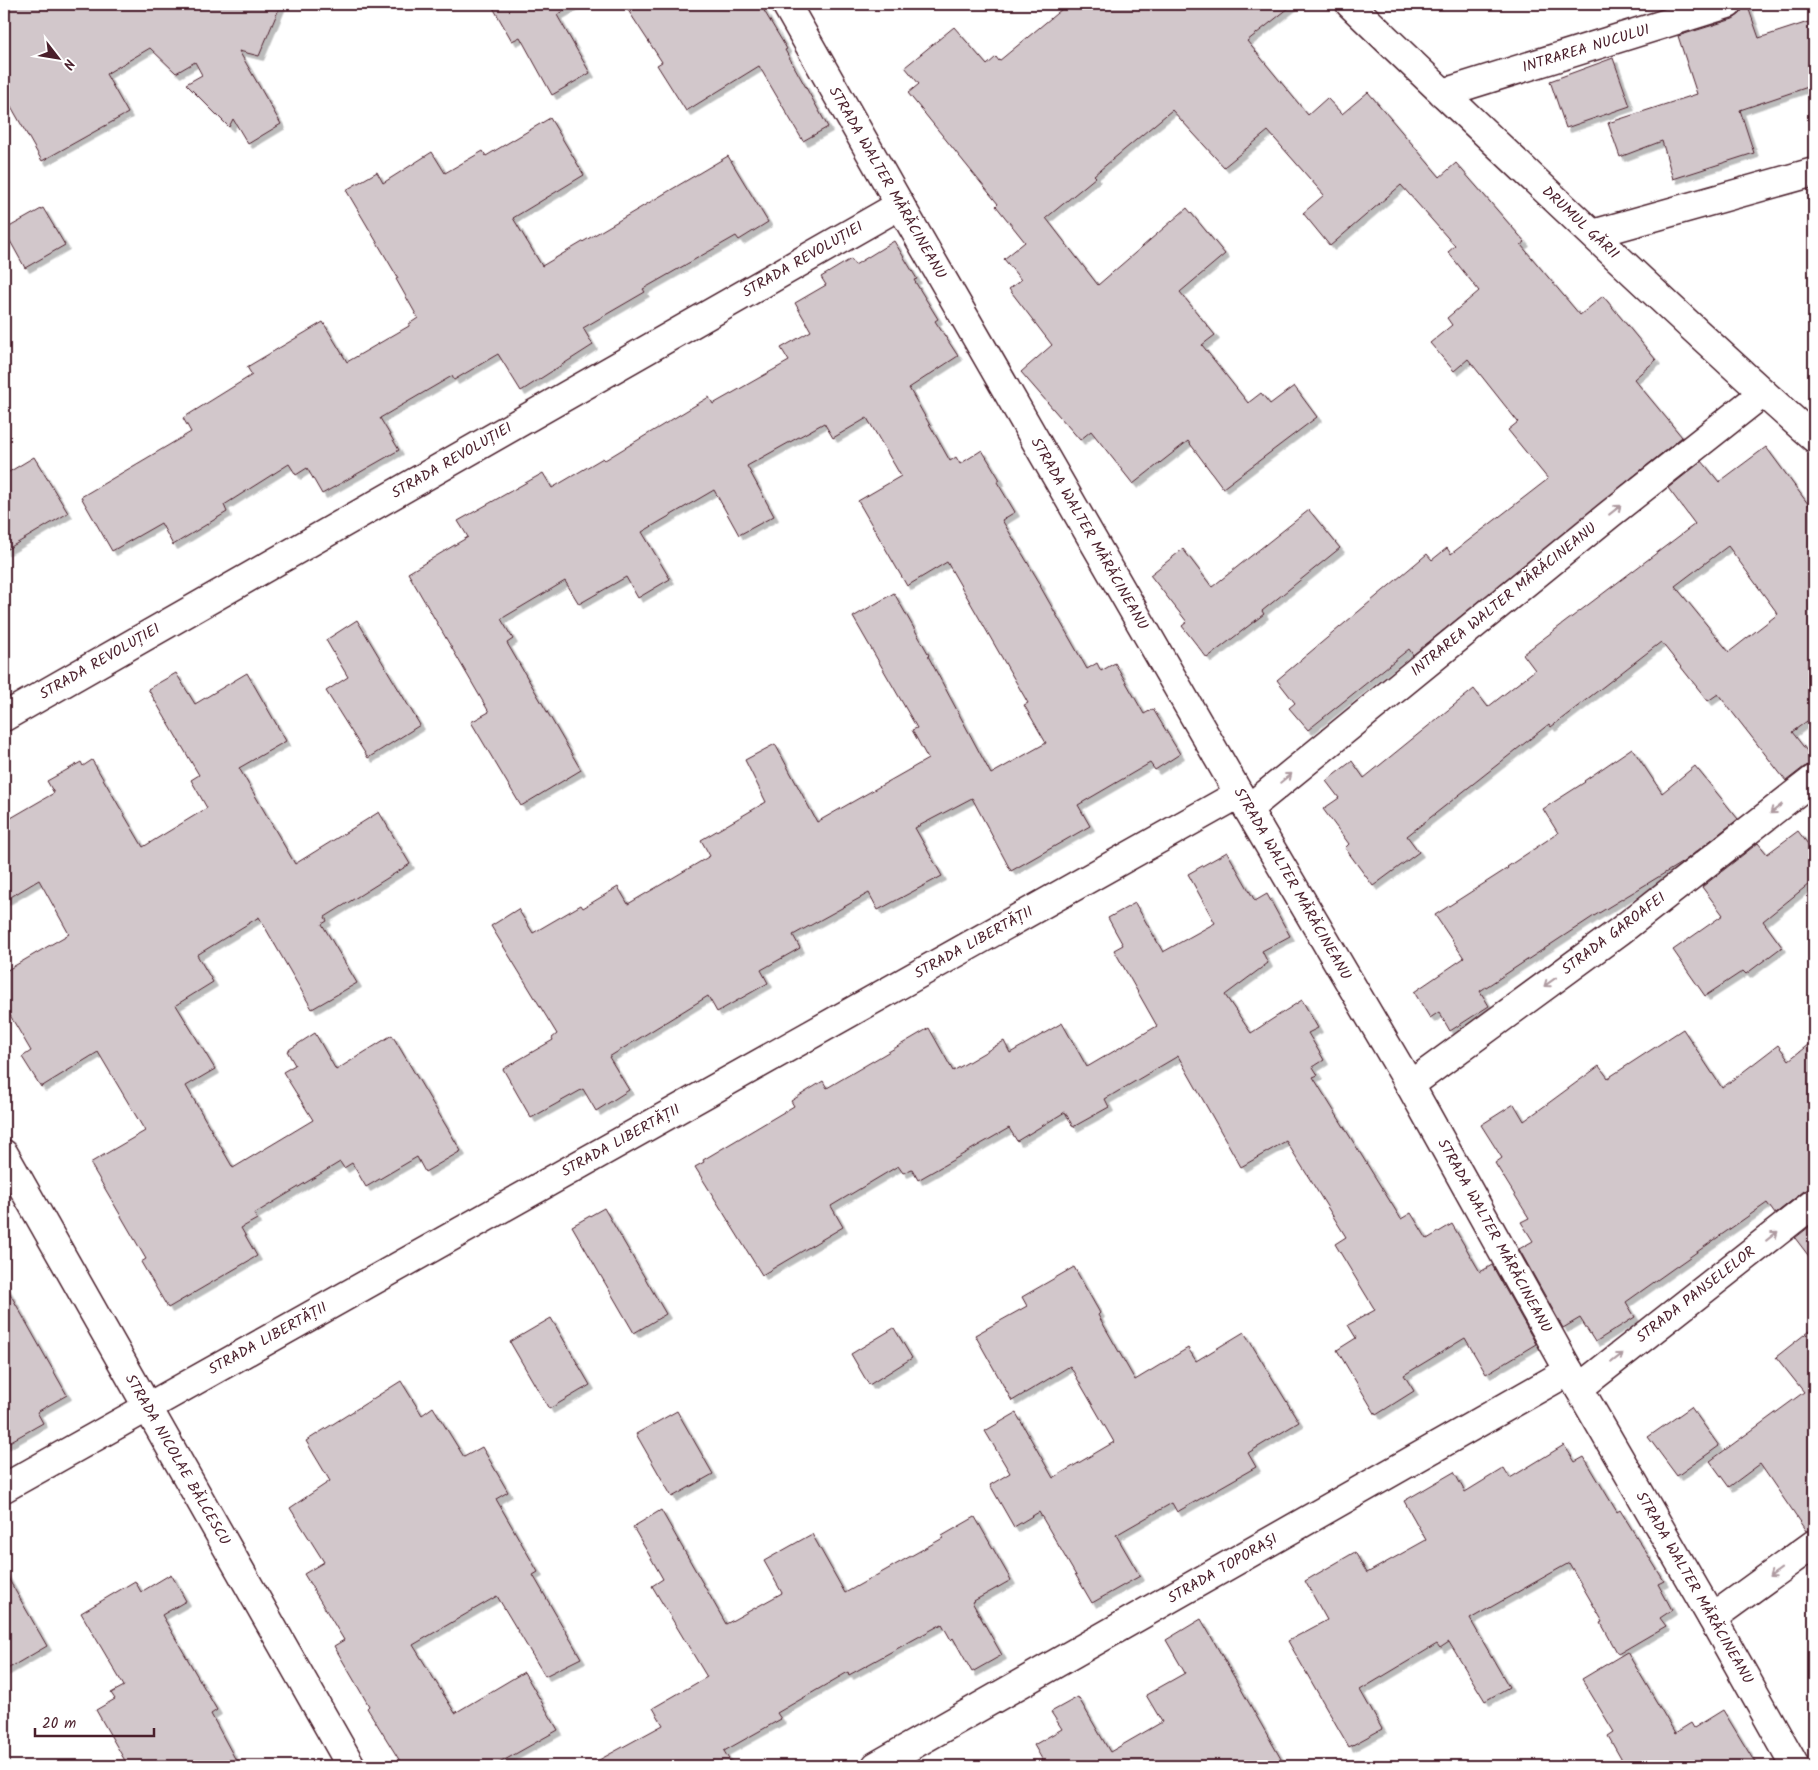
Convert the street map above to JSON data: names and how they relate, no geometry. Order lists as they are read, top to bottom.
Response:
{
  "streets": {
    "street": [
      "INTRAREA NUCULUI",
      "STRADA WALTER MĂRĂCINEANU",
      "DRUMUL GĂRII",
      "STRADA REVOLUȚIEI",
      "INTRAREA WALTER MĂRĂCINEANU",
      "STRADA GAROAFEI",
      "STRADA LIBERTĂȚII",
      "STRADA PANSELELOR",
      "STRADA NICOLAE BĂLCESCU",
      "STRADA TOPORAȘI"
    ]
  },
  "crossings": [
    ["INTRAREA NUCULUI", "DRUMUL GĂRII"],
    ["STRADA WALTER MĂRĂCINEANU", "STRADA REVOLUȚIEI"],
    ["STRADA WALTER MĂRĂCINEANU", "INTRAREA WALTER MĂRĂCINEANU"],
    ["STRADA WALTER MĂRĂCINEANU", "STRADA GAROAFEI"],
    ["STRADA WALTER MĂRĂCINEANU", "STRADA LIBERTĂȚII"],
    ["STRADA WALTER MĂRĂCINEANU", "STRADA PANSELELOR"],
    ["STRADA WALTER MĂRĂCINEANU", "STRADA TOPORAȘI"],
    ["DRUMUL GĂRII", "INTRAREA WALTER MĂRĂCINEANU"],
    ["INTRAREA WALTER MĂRĂCINEANU", "STRADA LIBERTĂȚII"],
    ["STRADA LIBERTĂȚII", "STRADA NICOLAE BĂLCESCU"],
    ["STRADA PANSELELOR", "STRADA TOPORAȘI"]
  ],
  "one_way": ["INTRAREA WALTER MĂRĂCINEANU", "STRADA GAROAFEI", "STRADA PANSELELOR"],
  "scale_bar": "20 m",
  "north": "bottom right"
}
